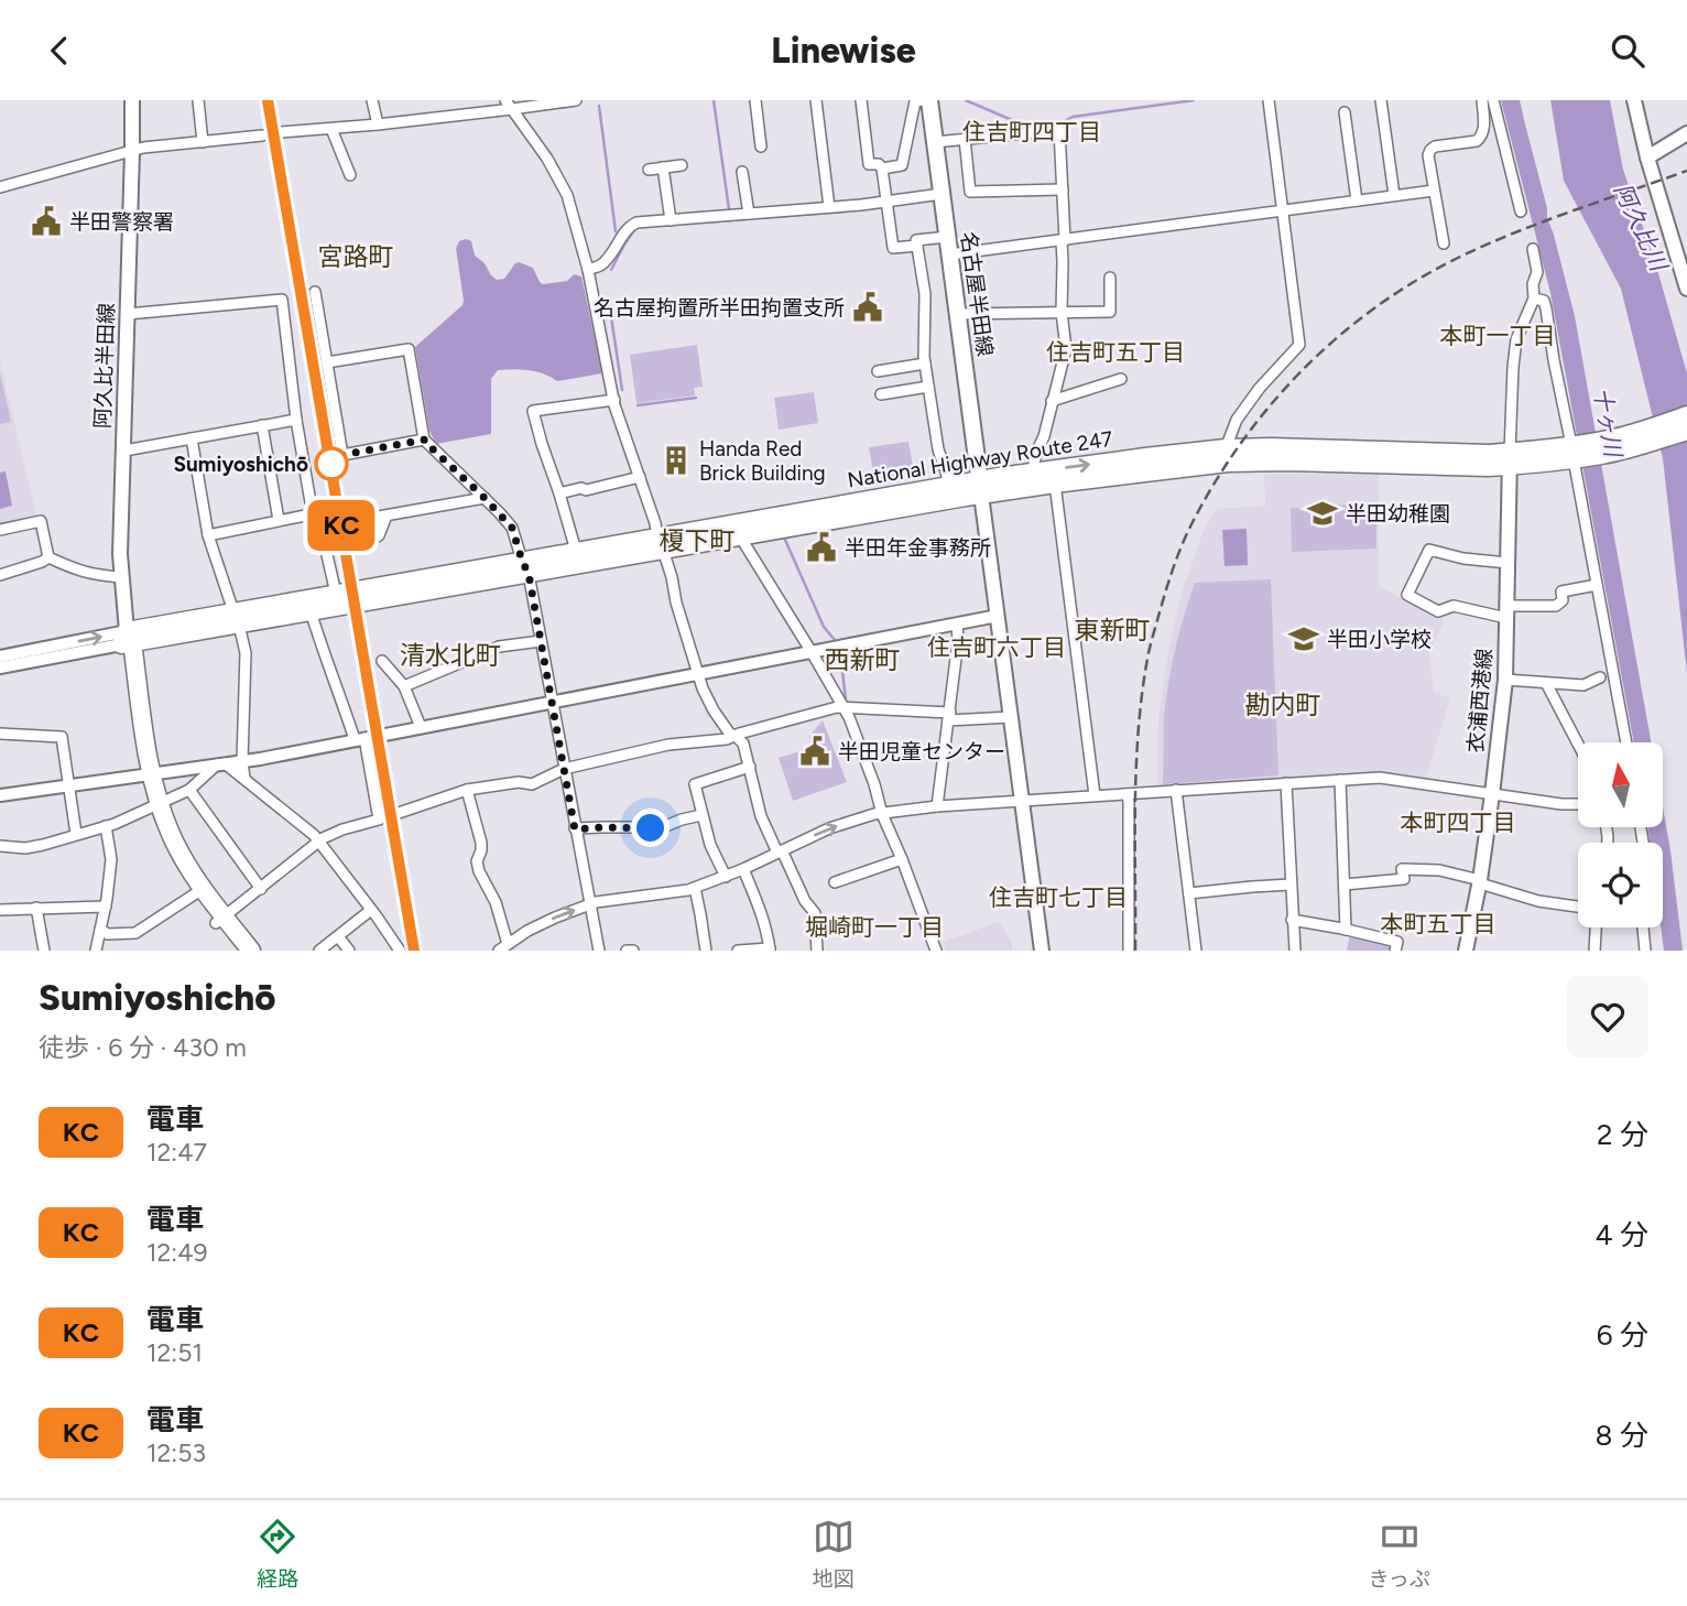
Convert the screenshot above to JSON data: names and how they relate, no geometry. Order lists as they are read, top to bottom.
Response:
{
  "streets": {
    "highway": ["National Highway Route 247"],
    "main road": ["名古屋半田線", "阿久比半田線", "衣浦西港線"]
  },
  "crossings": [
    ["名古屋半田線", "National Highway Route 247"],
    ["阿久比半田線", "National Highway Route 247"],
    ["National Highway Route 247", "衣浦西港線"]
  ],
  "districts": [
    "住吉町四丁目",
    "宮路町",
    "本町一丁目",
    "住吉町五丁目",
    "榎下町",
    "東新町",
    "住吉町六丁目",
    "清水北町",
    "西新町",
    "勘内町",
    "本町四丁目",
    "住吉町七丁目",
    "本町五丁目",
    "堀崎町一丁目"
  ],
  "water": ["阿久比川", "十ヶ川"],
  "places": {
    "public building": [
      "半田警察署",
      "名古屋拘置所半田拘置支所",
      "半田年金事務所",
      "半田児童センター"
    ],
    "building": ["Handa Red Brick Building"],
    "other": ["Sumiyoshichō"],
    "school or university": ["半田幼稚園", "半田小学校"]
  },
  "north": "top",
  "page": {
    "header": "Linewise",
    "on_map": "KC",
    "heading": ["Sumiyoshichō", "徒歩 · 6 分 · 430 m"],
    "list": [
      {
        "mark": "KC",
        "name": "電車",
        "note": "12:47",
        "value": "2 分"
      },
      {
        "mark": "KC",
        "name": "電車",
        "note": "12:49",
        "value": "4 分"
      },
      {
        "mark": "KC",
        "name": "電車",
        "note": "12:51",
        "value": "6 分"
      },
      {
        "mark": "KC",
        "name": "電車",
        "note": "12:53",
        "value": "8 分"
      }
    ],
    "tabs": ["経路", "地図", "きっぷ"]
  }
}
